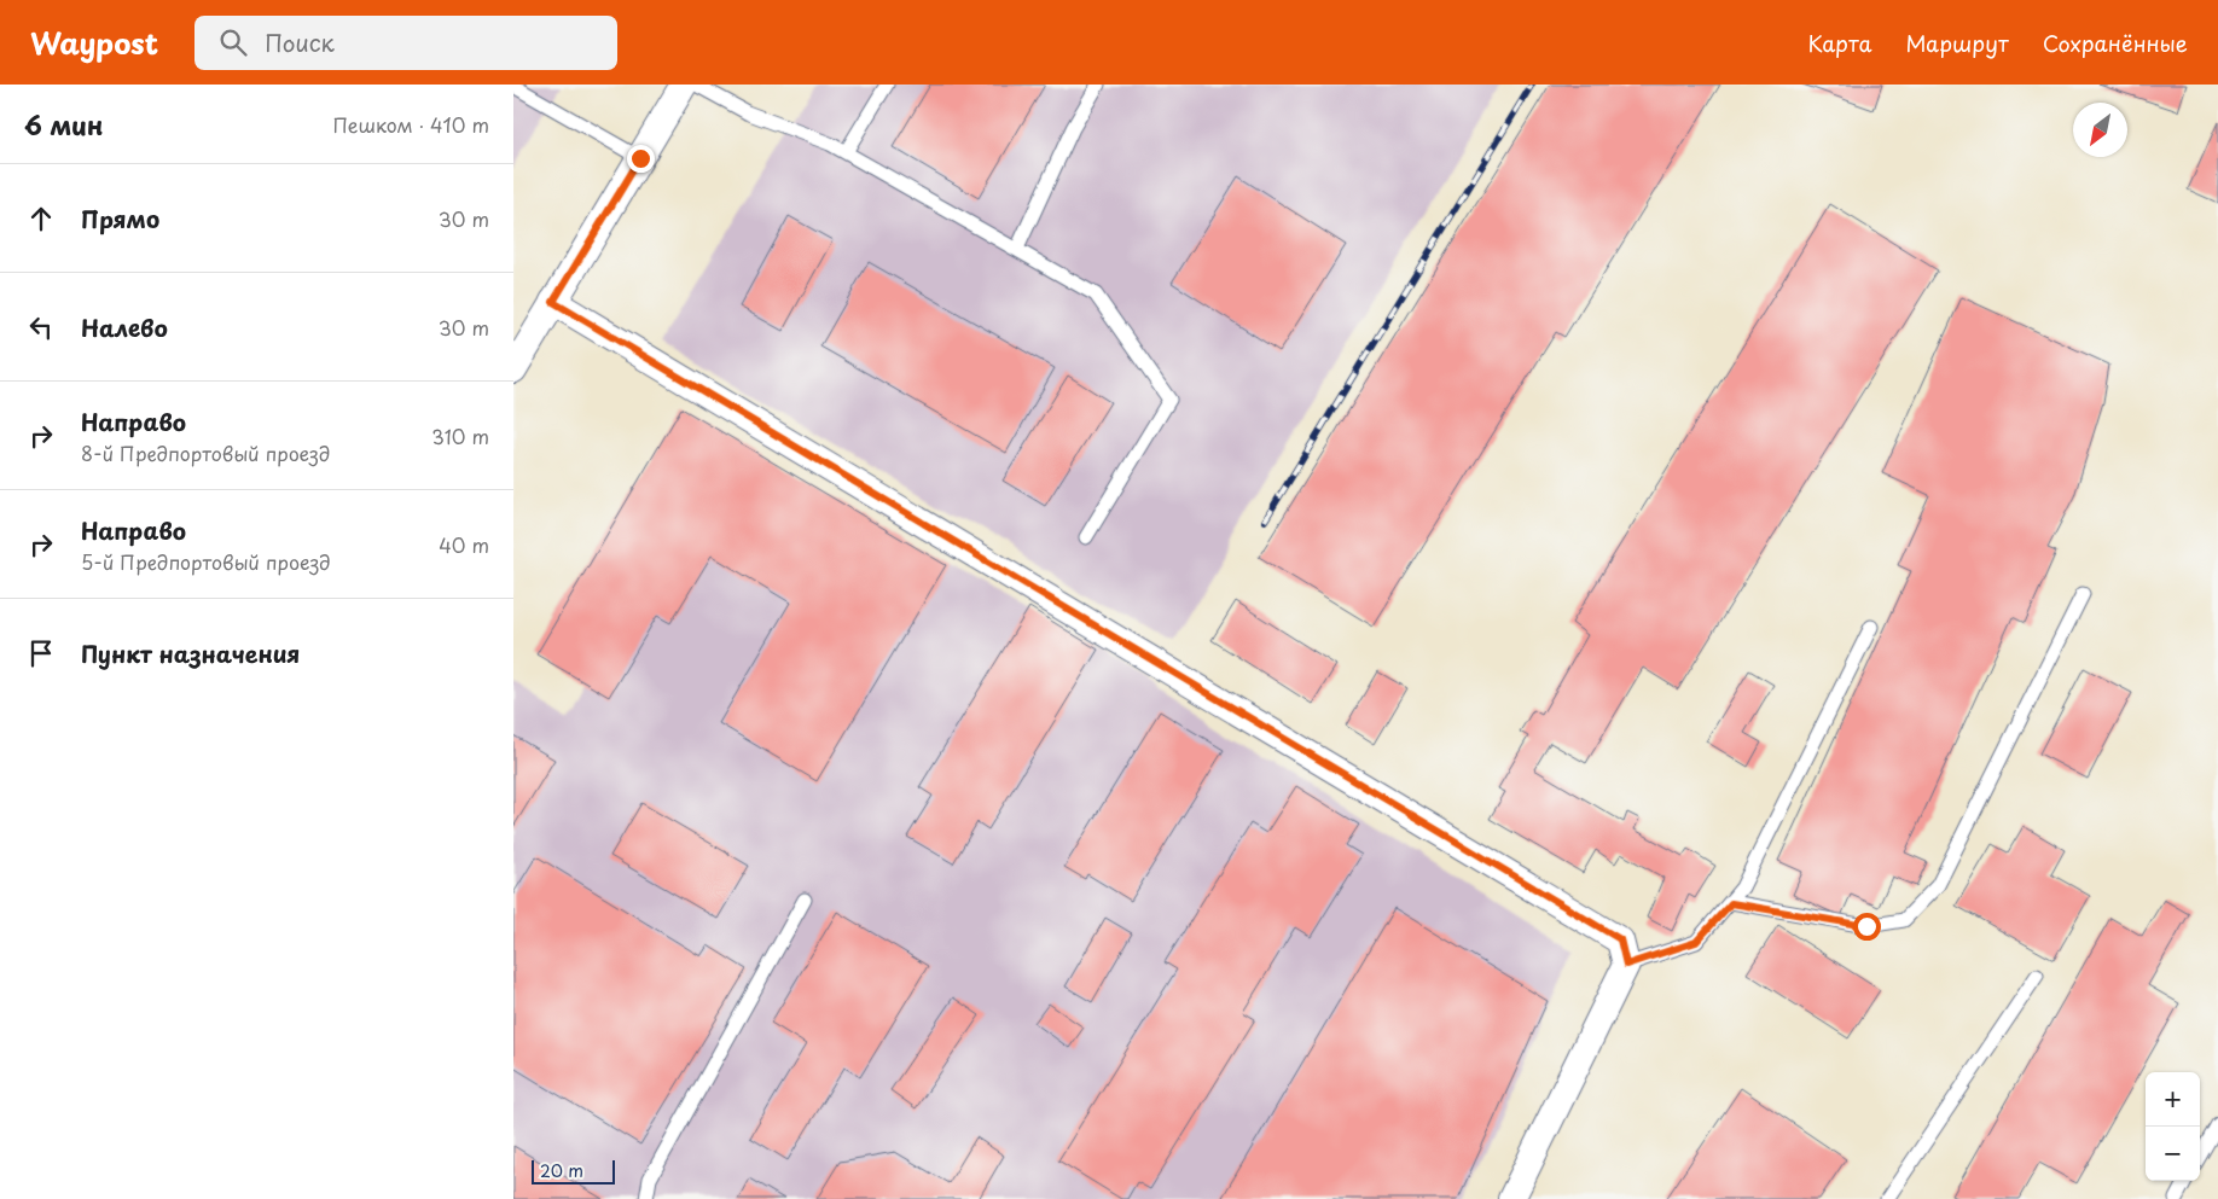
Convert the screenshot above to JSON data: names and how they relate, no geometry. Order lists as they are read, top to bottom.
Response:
{
  "scale_bar": "20 m",
  "north": "bottom left",
  "page": {
    "header": "Waypost",
    "search": "Поиск",
    "nav": ["Карта", "Маршрут", "Сохранённые"],
    "heading": ["6 мин", "Пешком · 410 m"],
    "list": [
      ["Прямо", "30 m"],
      ["Налево", "30 m"],
      ["Направо", "8-й Предпортовый проезд", "310 m"],
      ["Направо", "5-й Предпортовый проезд", "40 m"],
      "Пункт назначения"
    ],
    "map_buttons": ["+", "−"],
    "scale": "20 m"
  }
}
